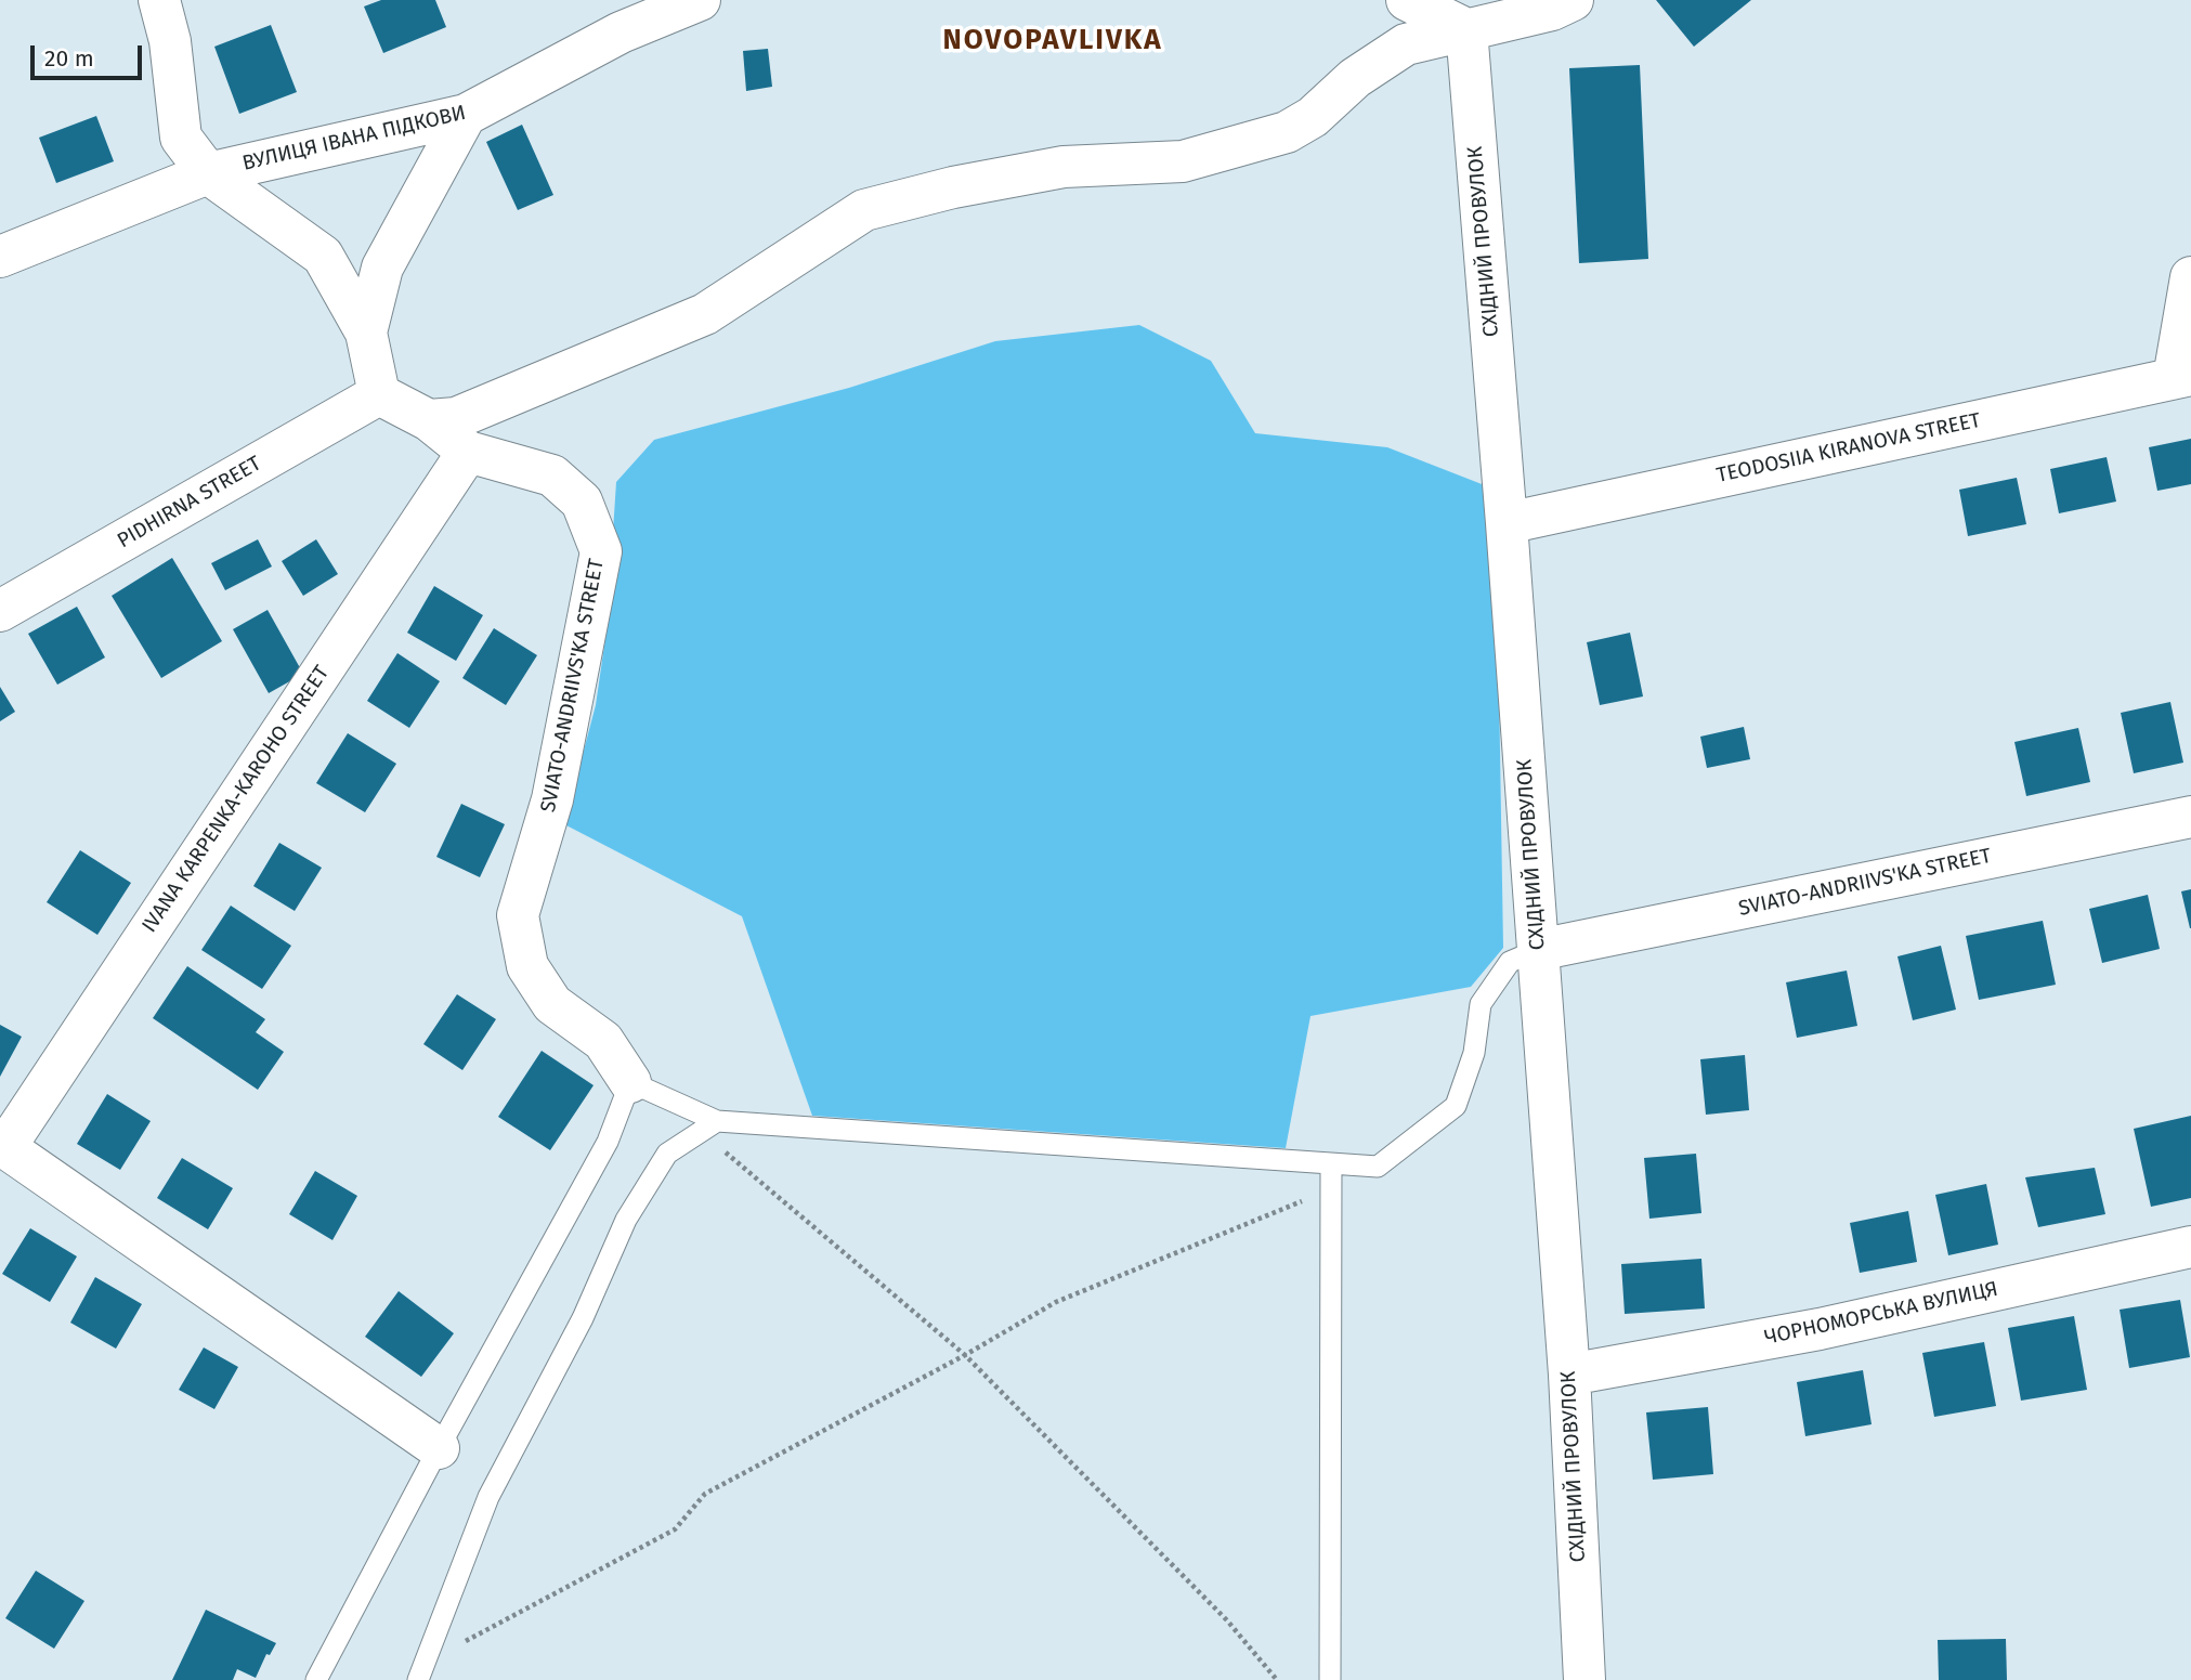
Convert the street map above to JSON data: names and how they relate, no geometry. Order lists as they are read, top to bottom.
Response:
{
  "streets": {
    "street": [
      "ВУЛИЦЯ ІВАНА ПІДКОВИ",
      "СХІДНИЙ ПРОВУЛОК",
      "TEODOSIIA KIRANOVA STREET",
      "PIDHIRNA STREET",
      "SVIATO-ANDRIIVS'KA STREET",
      "IVANA KARPENKA-KAROHO STREET",
      "ЧОРНОМОРСЬКА ВУЛИЦЯ"
    ]
  },
  "crossings": [
    ["СХІДНИЙ ПРОВУЛОК", "TEODOSIIA KIRANOVA STREET"],
    ["СХІДНИЙ ПРОВУЛОК", "SVIATO-ANDRIIVS'KA STREET"],
    ["СХІДНИЙ ПРОВУЛОК", "ЧОРНОМОРСЬКА ВУЛИЦЯ"],
    ["PIDHIRNA STREET", "SVIATO-ANDRIIVS'KA STREET"],
    ["SVIATO-ANDRIIVS'KA STREET", "IVANA KARPENKA-KAROHO STREET"]
  ],
  "districts": ["NOVOPAVLIVKA"],
  "scale_bar": "20 m"
}
